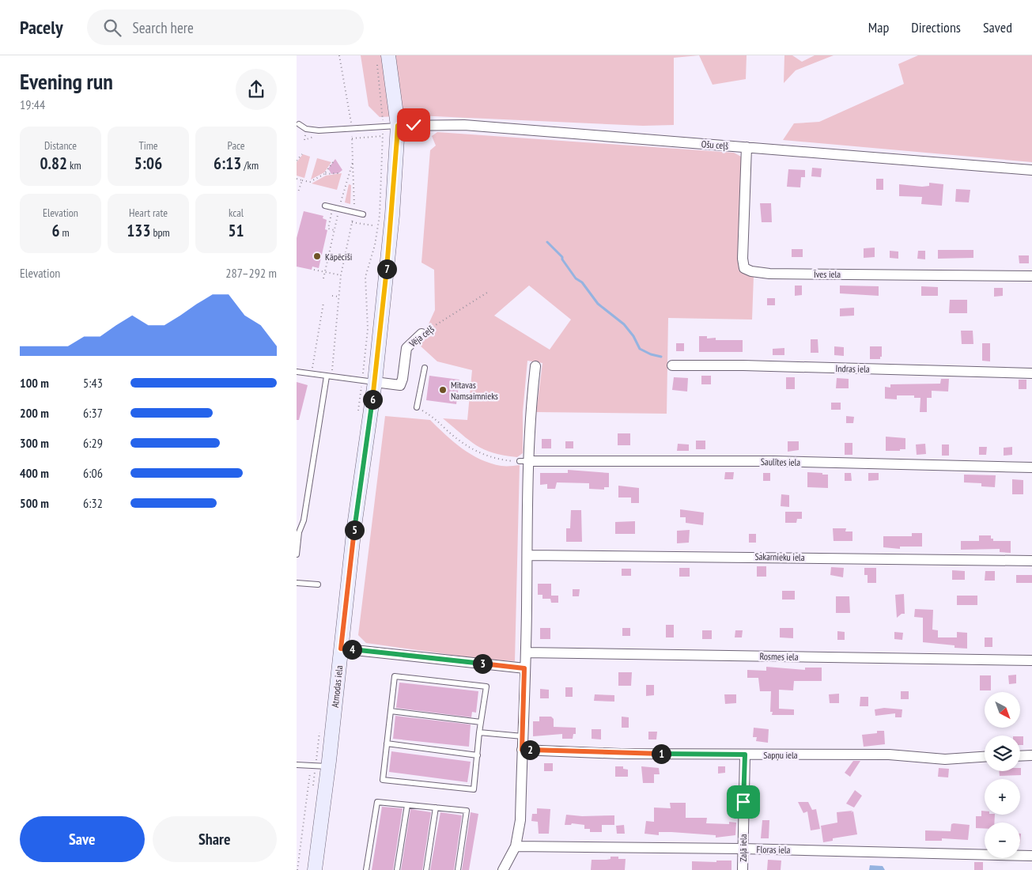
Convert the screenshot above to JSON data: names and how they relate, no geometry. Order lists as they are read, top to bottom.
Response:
{
  "streets": {
    "main road": ["Atmodas iela"],
    "street": [
      "Ošu ceļš",
      "Īves iela",
      "Vēja ceļš",
      "Indras iela",
      "Saulītes iela",
      "Sakarnieku iela",
      "Rosmes iela",
      "Sapņu iela",
      "Zaļā iela",
      "Floras iela"
    ]
  },
  "crossings": [
    ["Ošu ceļš", "Īves iela"],
    ["Ošu ceļš", "Atmodas iela"],
    ["Vēja ceļš", "Atmodas iela"],
    ["Sapņu iela", "Zaļā iela"],
    ["Zaļā iela", "Floras iela"]
  ],
  "places": ["Kāpēcīši", "Mītavas Namsaimnieks"],
  "north": "bottom right",
  "page": {
    "header": "Pacely",
    "search": "Search here",
    "nav": ["Map", "Directions", "Saved"],
    "heading": ["Evening run", "19:44"],
    "stats": [
      ["Distance", "0.82 km"],
      ["Time", "5:06"],
      ["Pace", "6:13 /km"],
      ["Elevation", "6 m"],
      ["Heart rate", "133 bpm"],
      ["kcal", "51"]
    ],
    "chart": ["Elevation", "287–292 m"],
    "pins": [
      "7",
      "6",
      "5",
      "4",
      "3",
      "2",
      "1"
    ],
    "list": [
      {
        "name": "100 m",
        "note": "5:43"
      },
      {
        "name": "200 m",
        "note": "6:37"
      },
      {
        "name": "300 m",
        "note": "6:29"
      },
      {
        "name": "400 m",
        "note": "6:06"
      },
      {
        "name": "500 m",
        "note": "6:32"
      }
    ],
    "map_buttons": ["+", "−"],
    "buttons": ["Save", "Share"]
  }
}
